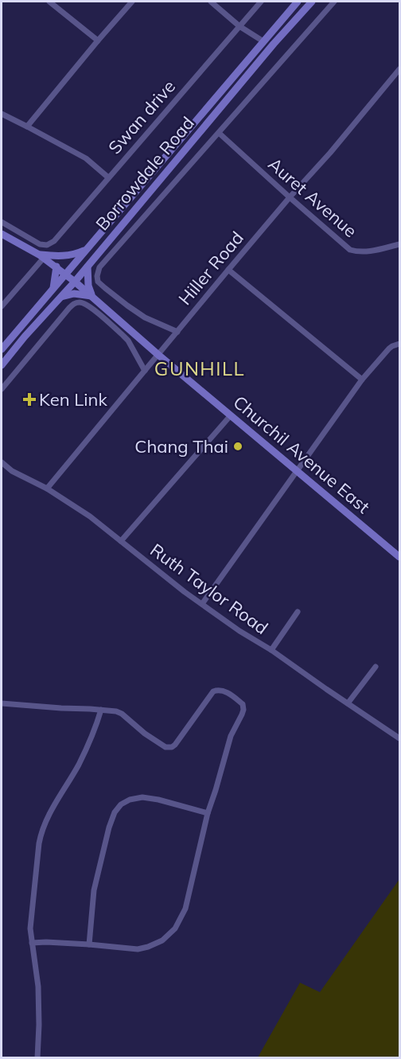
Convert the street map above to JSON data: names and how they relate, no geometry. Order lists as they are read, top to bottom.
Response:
{
  "streets": {
    "main road": ["Borrowdale Road", "Churchil Avenue East"],
    "street": [
      "Swan drive",
      "Auret Avenue",
      "Hiller Road",
      "Ruth Taylor Road"
    ]
  },
  "crossings": [
    ["Borrowdale Road", "Churchil Avenue East"],
    ["Auret Avenue", "Hiller Road"],
    ["Hiller Road", "Churchil Avenue East"],
    ["Hiller Road", "Ruth Taylor Road"]
  ],
  "districts": ["GUNHILL"],
  "places": {
    "health": ["Ken Link"],
    "other": ["Chang Thai"]
  }
}
